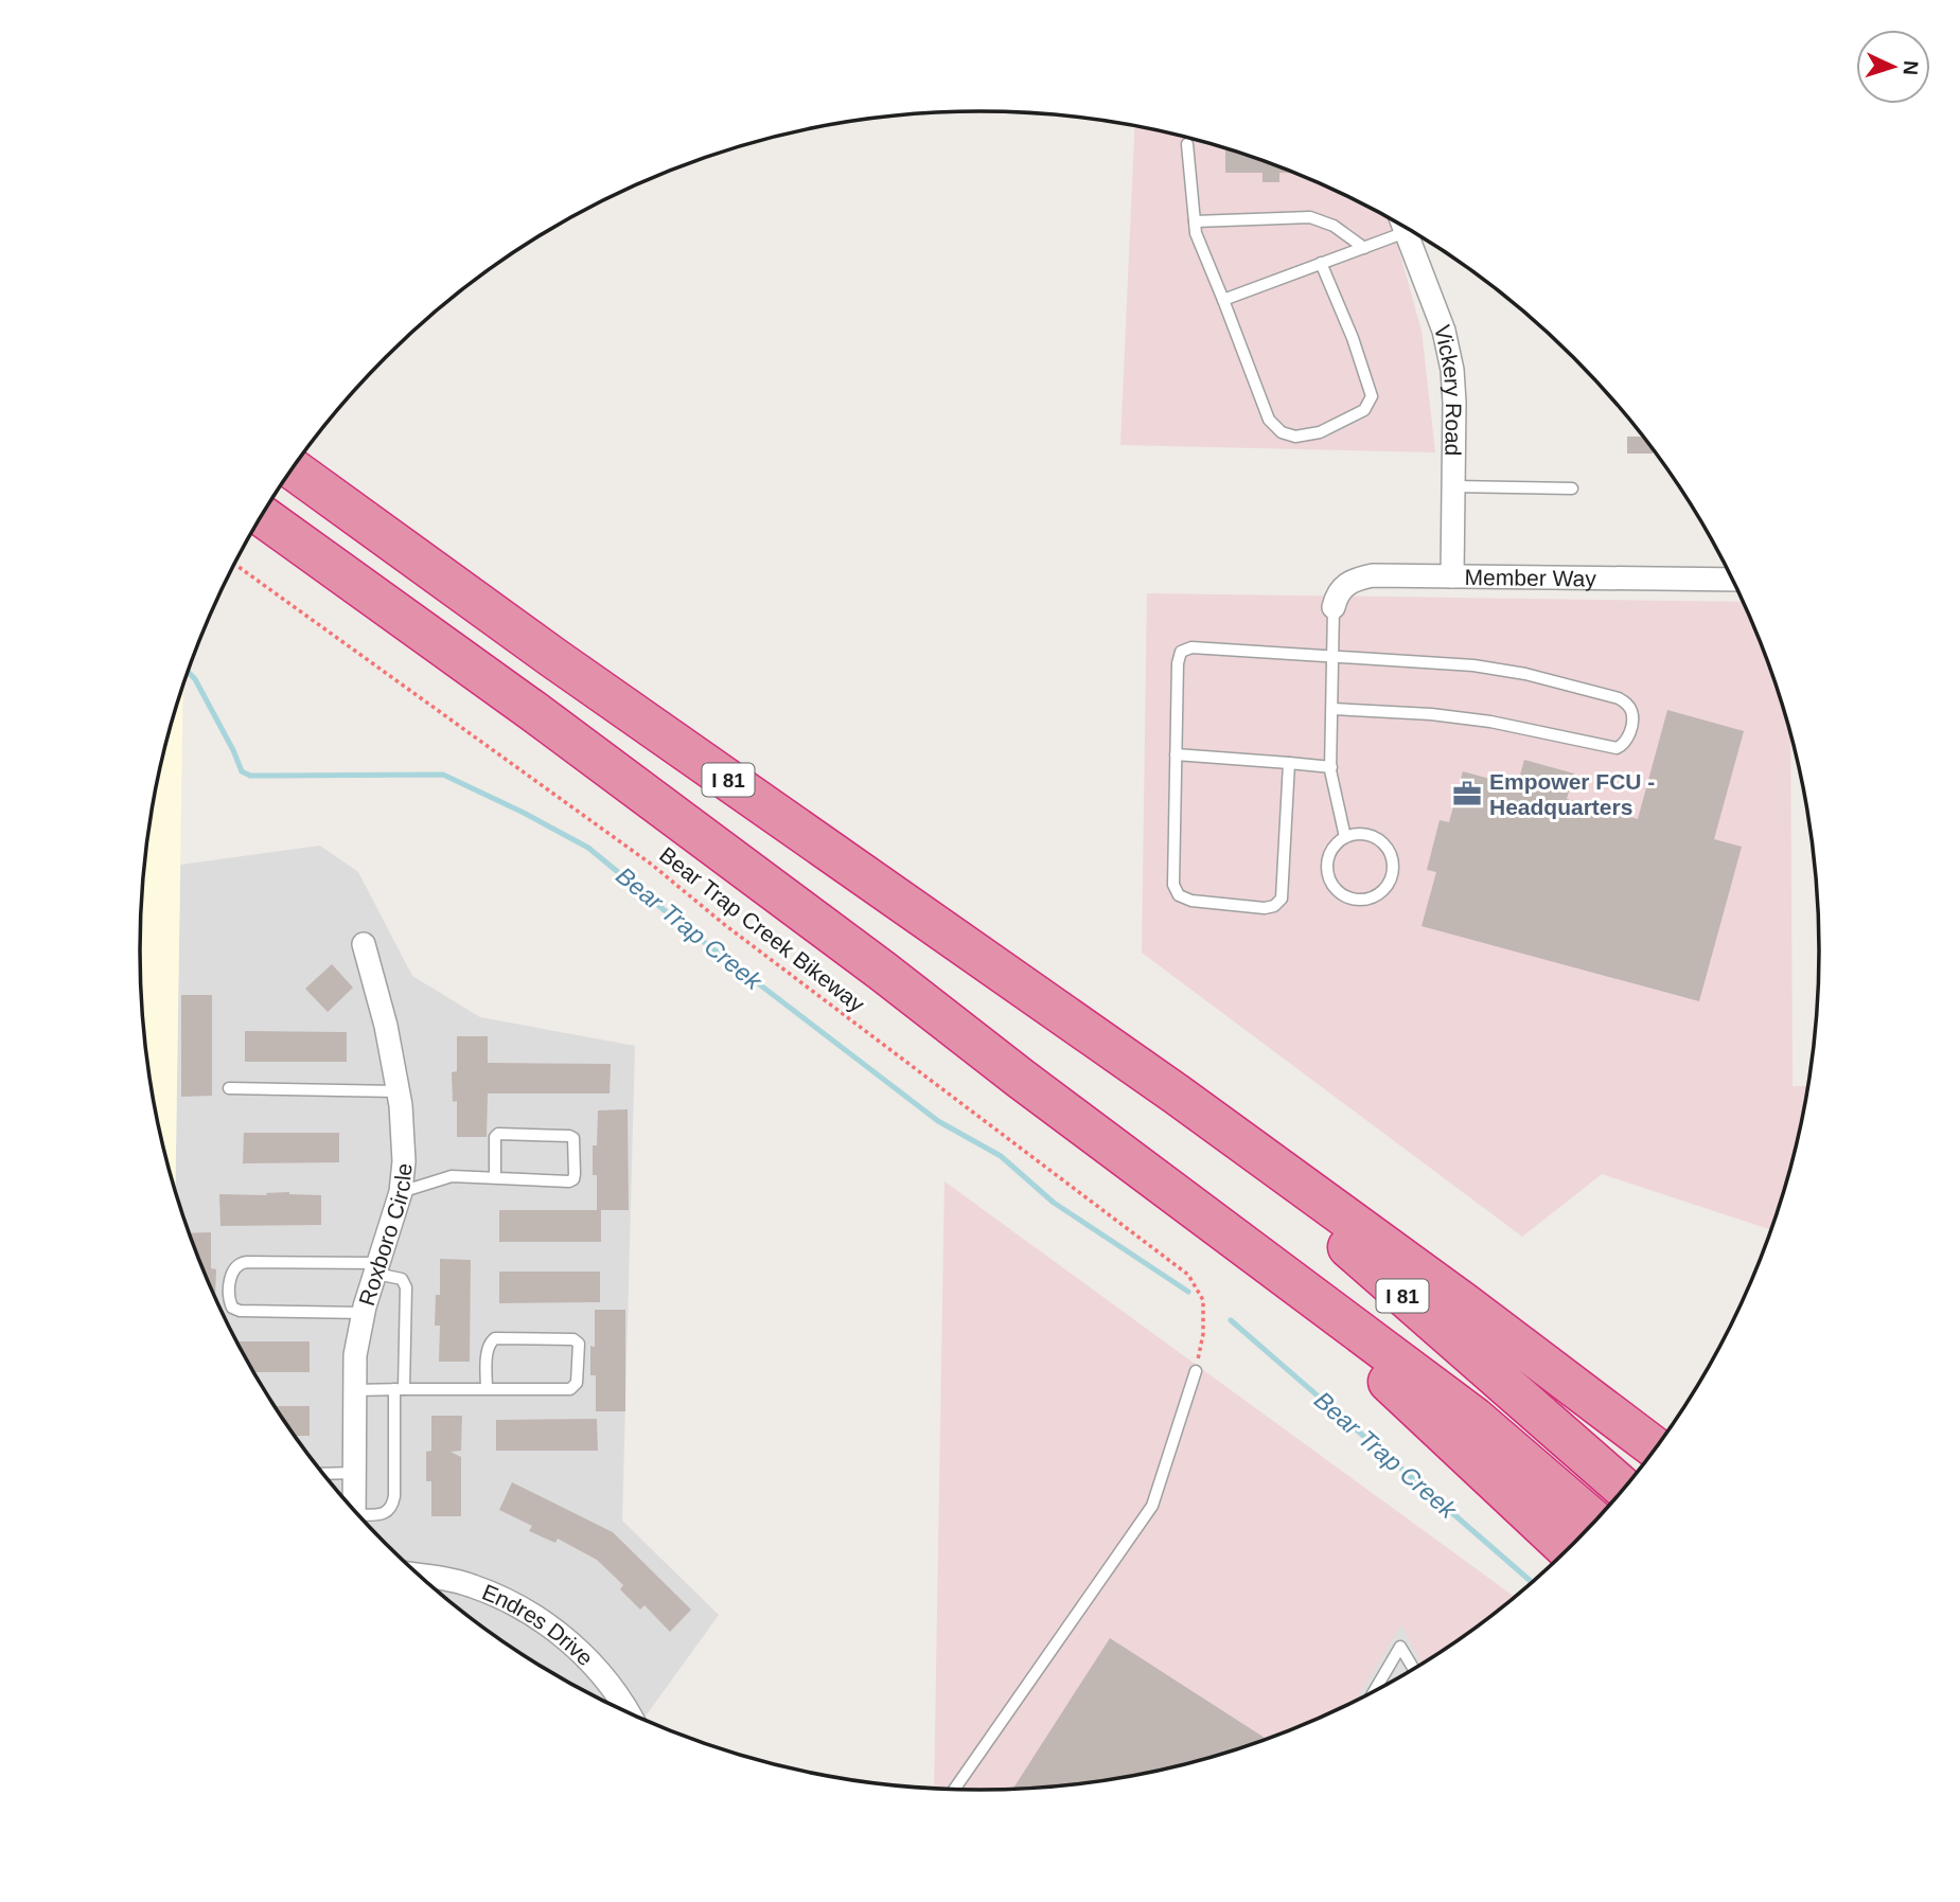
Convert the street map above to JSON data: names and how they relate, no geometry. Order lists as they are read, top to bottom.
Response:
{
  "streets": {
    "highway": ["I 81"],
    "street": [
      "Vickery Road",
      "Member Way",
      "Roxboro Circle",
      "Endres Drive"
    ],
    "path": ["Bear Trap Creek Bikeway"]
  },
  "crossings": [
    ["Vickery Road", "Member Way"]
  ],
  "water": ["Bear Trap Creek"],
  "places": {
    "office": ["Empower FCU - Headquarters"]
  },
  "north": "right"
}
